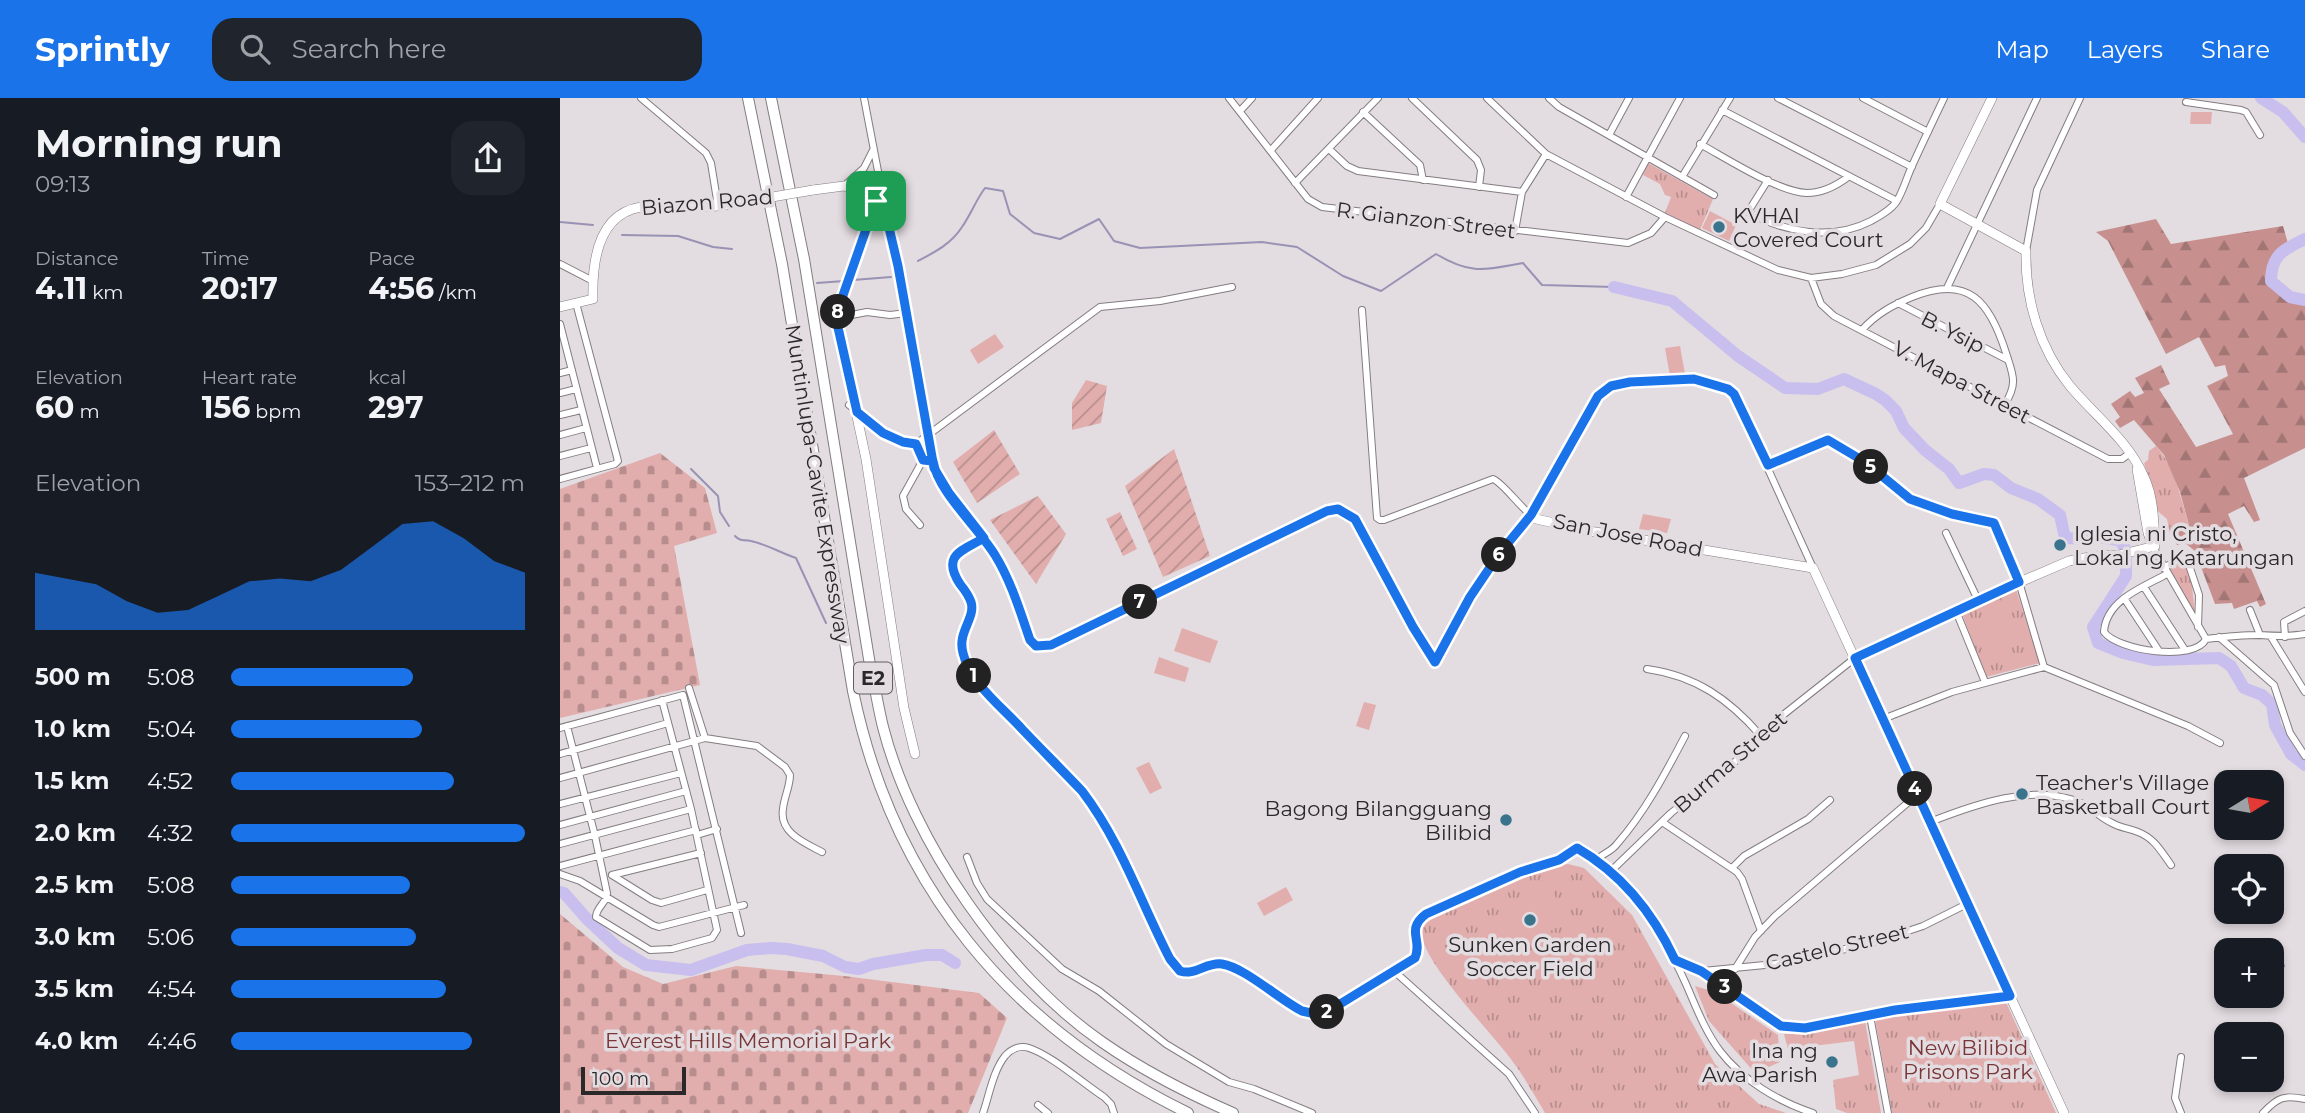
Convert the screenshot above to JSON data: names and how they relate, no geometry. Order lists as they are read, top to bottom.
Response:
{
  "streets": {
    "highway": ["Muntinlupa-Cavite Expressway", "E2"],
    "street": [
      "Biazon Road",
      "R. Gianzon Street",
      "B. Ysip",
      "V. Mapa Street",
      "San Jose Road",
      "Burma Street",
      "Castelo Street"
    ]
  },
  "parks": ["Everest Hills Memorial Park", "New Bilibid Prisons Park"],
  "places": [
    "KVHAI Covered Court",
    "Iglesia ni Cristo, Lokal ng Katarungan",
    "Teacher's Village Basketball Court",
    "Bagong Bilangguang Bilibid",
    "Sunken Garden Soccer Field",
    "Ina ng Awa Parish"
  ],
  "scale_bar": "100 m",
  "north": "right",
  "page": {
    "header": "Sprintly",
    "search": "Search here",
    "nav": ["Map", "Layers", "Share"],
    "heading": ["Morning run", "09:13"],
    "stats": [
      ["Distance", "4.11 km"],
      ["Time", "20:17"],
      ["Pace", "4:56 /km"],
      ["Elevation", "60 m"],
      ["Heart rate", "156 bpm"],
      ["kcal", "297"]
    ],
    "pins": [
      "8",
      "5",
      "6",
      "7",
      "1",
      "4",
      "3",
      "2"
    ],
    "chart": ["Elevation", "153–212 m"],
    "list": [
      {
        "name": "500 m",
        "note": "5:08"
      },
      {
        "name": "1.0 km",
        "note": "5:04"
      },
      {
        "name": "1.5 km",
        "note": "4:52"
      },
      {
        "name": "2.0 km",
        "note": "4:32"
      },
      {
        "name": "2.5 km",
        "note": "5:08"
      },
      {
        "name": "3.0 km",
        "note": "5:06"
      },
      {
        "name": "3.5 km",
        "note": "4:54"
      },
      {
        "name": "4.0 km",
        "note": "4:46"
      }
    ],
    "map_buttons": ["+", "−"],
    "scale": "100 m"
  }
}
